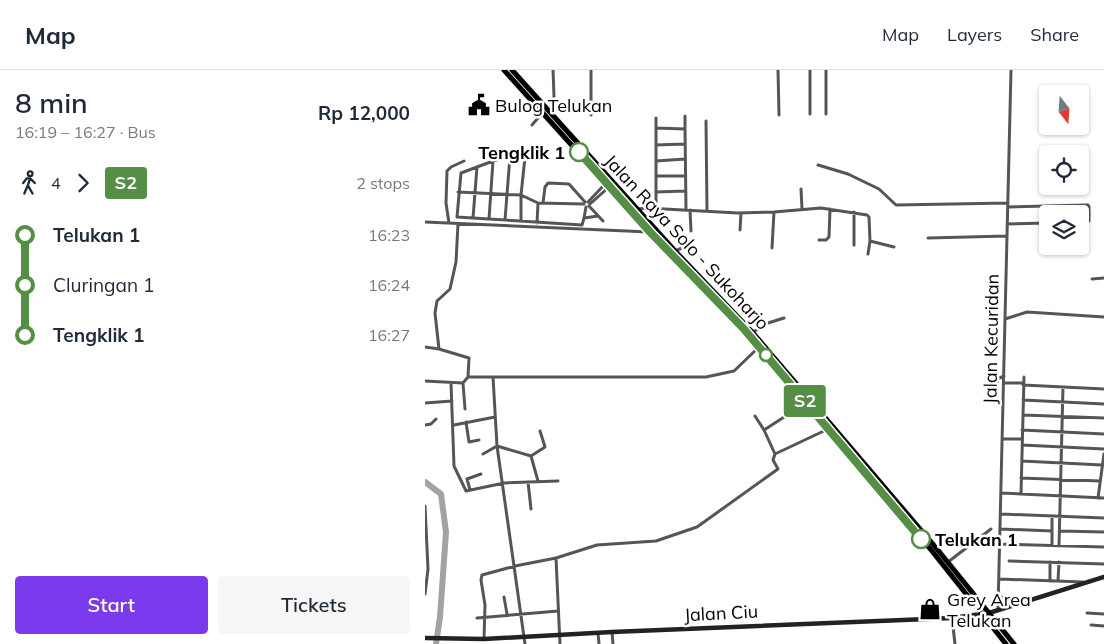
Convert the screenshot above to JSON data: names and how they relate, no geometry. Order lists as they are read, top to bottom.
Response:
{
  "streets": {
    "main road": ["Jalan Raya Solo - Sukoharjo"],
    "street": ["Jalan Kecuridan", "Jalan Ciu"]
  },
  "crossings": [
    ["Jalan Kecuridan", "Jalan Ciu"]
  ],
  "places": {
    "public building": ["Bulog Telukan"],
    "other": ["Tengklik 1", "Telukan 1"],
    "shop": ["Grey Area Telukan"]
  },
  "lines": ["bus line S2"],
  "north": "bottom",
  "page": {
    "header": "Map",
    "nav": ["Map", "Layers", "Share"],
    "heading": ["8 min", "16:19 – 16:27 · Bus", "Rp 12,000"],
    "on_map": "S2",
    "legs": ["4", "S2", "2 stops"],
    "list": [
      {
        "name": "Telukan 1",
        "value": "16:23"
      },
      {
        "name": "Cluringan 1",
        "value": "16:24"
      },
      {
        "name": "Tengklik 1",
        "value": "16:27"
      }
    ],
    "buttons": ["Start", "Tickets"]
  }
}
